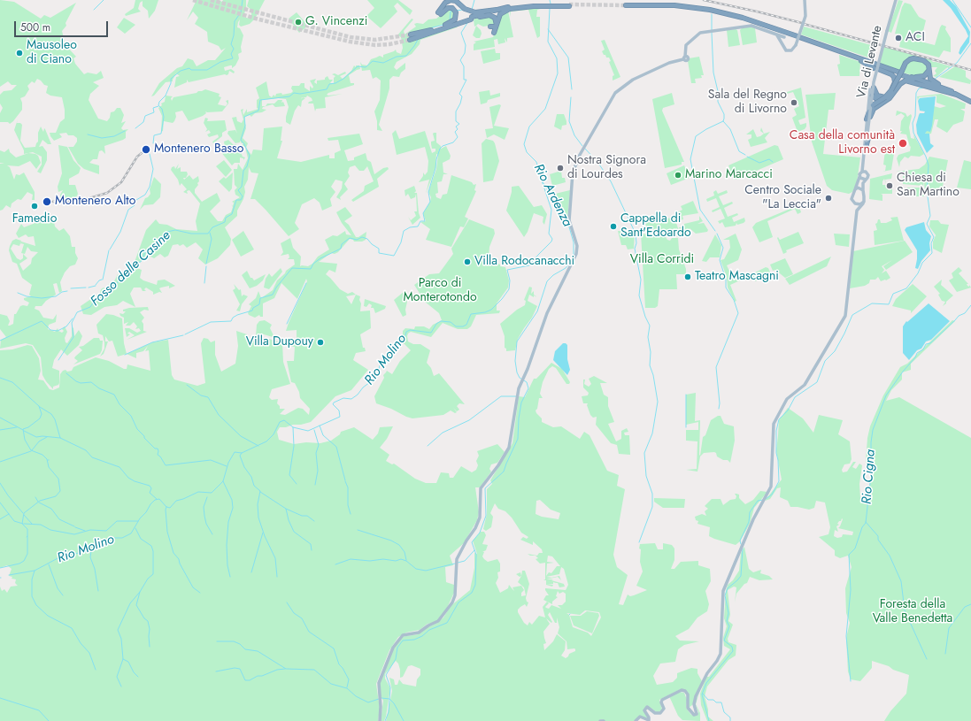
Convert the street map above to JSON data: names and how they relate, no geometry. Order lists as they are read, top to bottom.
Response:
{
  "streets": {
    "main road": ["Via di Levante"]
  },
  "water": [
    "Rio Ardenza",
    "Fosso delle Casine",
    "Rio Molino",
    "Rio Cigna"
  ],
  "parks": ["Villa Corridi", "Parco di Monterotondo", "Foresta della Valle Benedetta"],
  "places": [
    "G. Vincenzi",
    "ACI",
    "Mausoleo di Ciano",
    "Sala del Regno di Livorno",
    "Casa della comunità Livorno est",
    "Montenero Basso",
    "Nostra Signora di Lourdes",
    "Marino Marcacci",
    "Chiesa di San Martino",
    "Centro Sociale \"La Leccia\"",
    "Montenero Alto",
    "Famedio",
    "Cappella di Sant'Edoardo",
    "Villa Rodocanacchi",
    "Teatro Mascagni",
    "Villa Dupouy"
  ],
  "scale_bar": "500 m"
}
